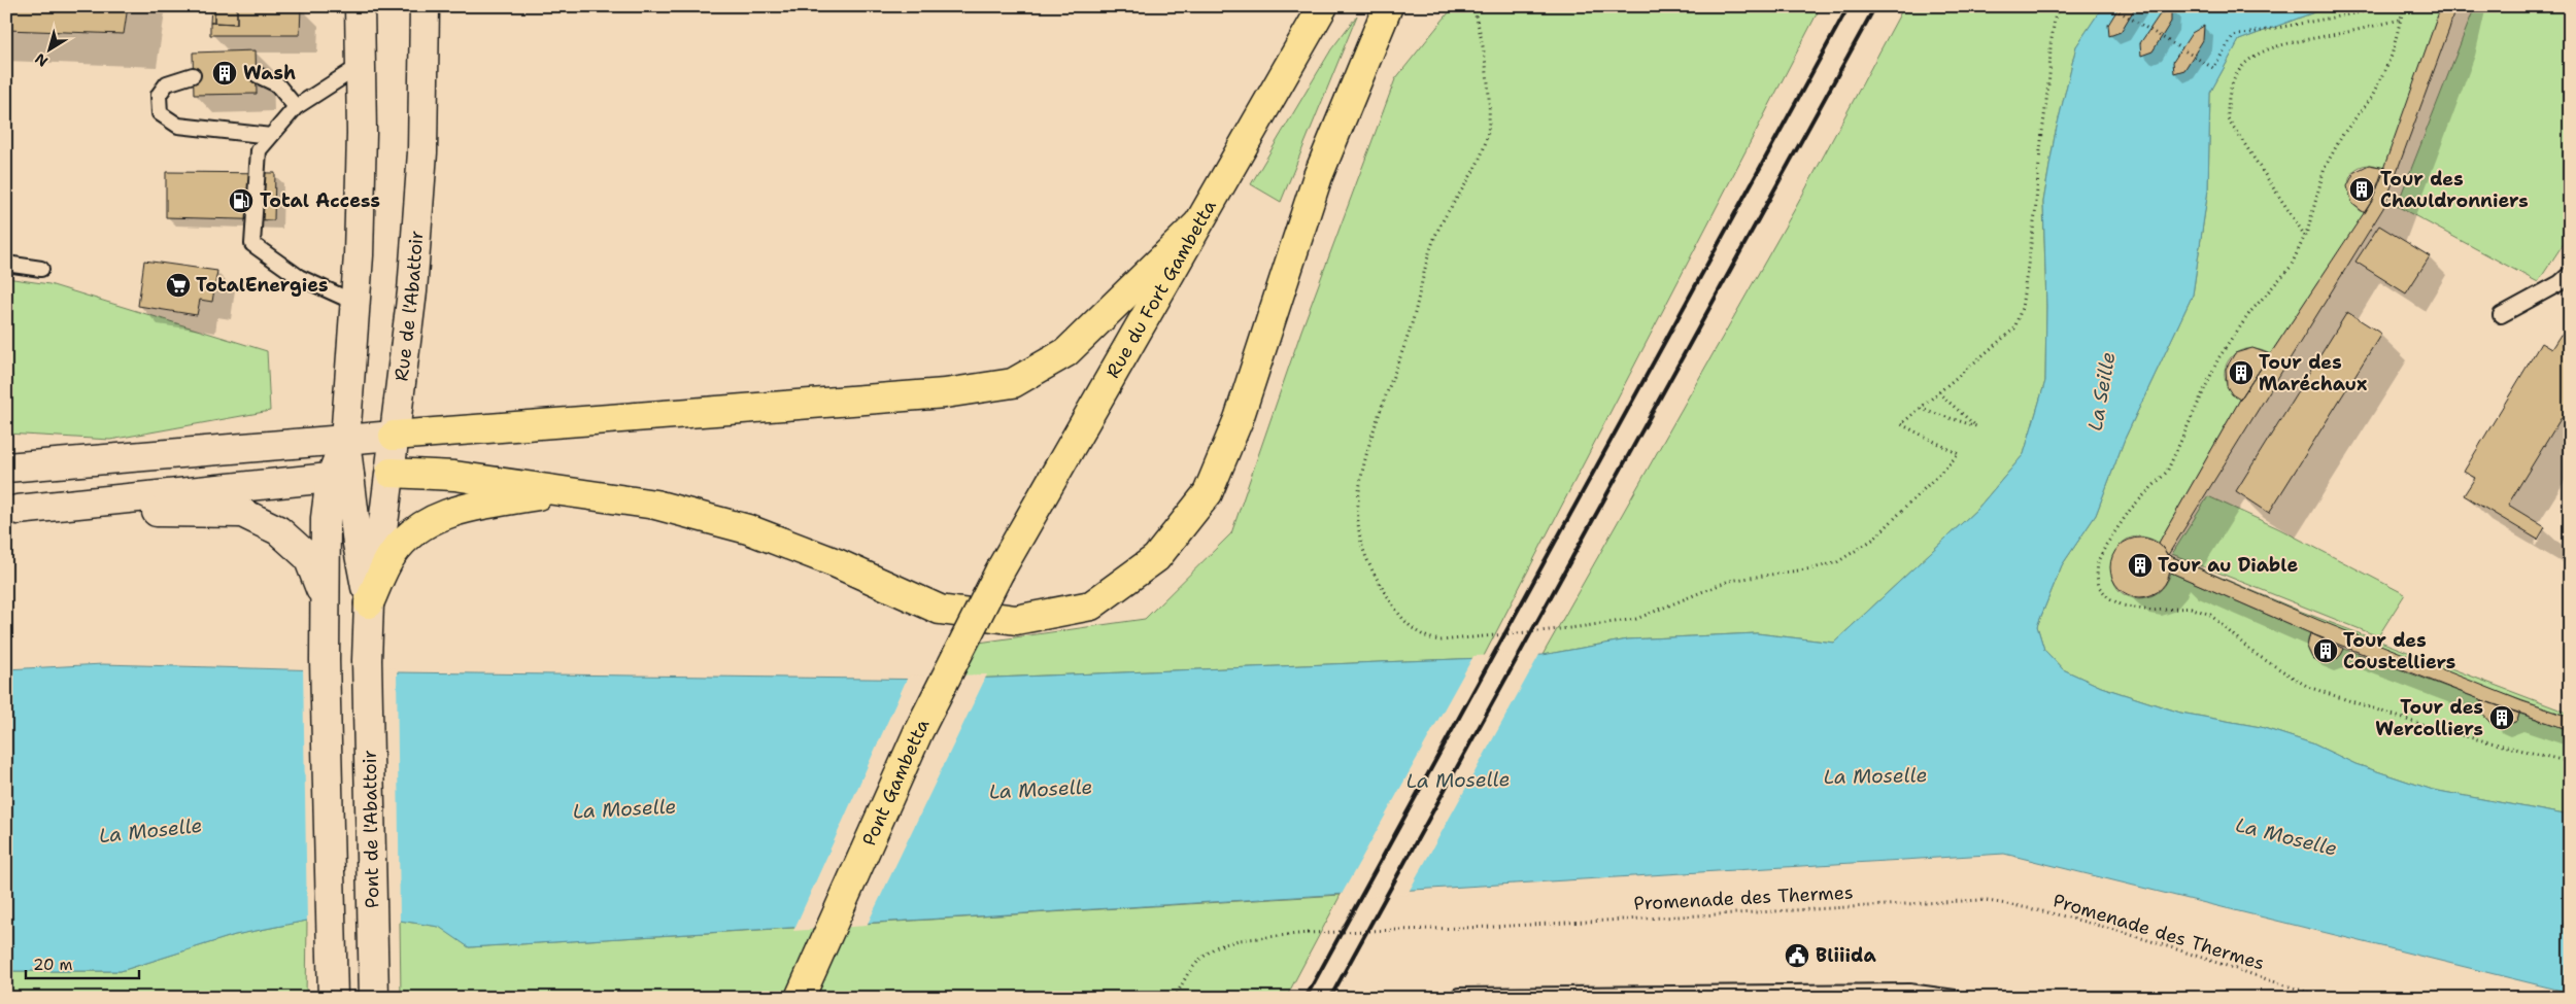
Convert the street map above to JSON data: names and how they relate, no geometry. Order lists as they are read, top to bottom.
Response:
{
  "streets": {
    "main road": [
      "Rue du Fort Gambetta",
      "Rue de l'Abattoir",
      "Pont Gambetta",
      "Pont de l'Abattoir"
    ],
    "path": ["Promenade des Thermes"]
  },
  "crossings": [
    ["Rue du Fort Gambetta", "Pont Gambetta"],
    ["Rue de l'Abattoir", "Pont de l'Abattoir"]
  ],
  "water": ["La Seille", "La Moselle"],
  "places": {
    "building": [
      "Wash",
      "Tour des Chauldronniers",
      "Tour des Maréchaux",
      "Tour au Diable",
      "Tour des Coustelliers",
      "Tour des Wercolliers"
    ],
    "fuel station": ["Total Access"],
    "supermarket": ["TotalEnergies"],
    "public building": ["Bliiida"]
  },
  "scale_bar": "20 m",
  "north": "bottom left"
}
